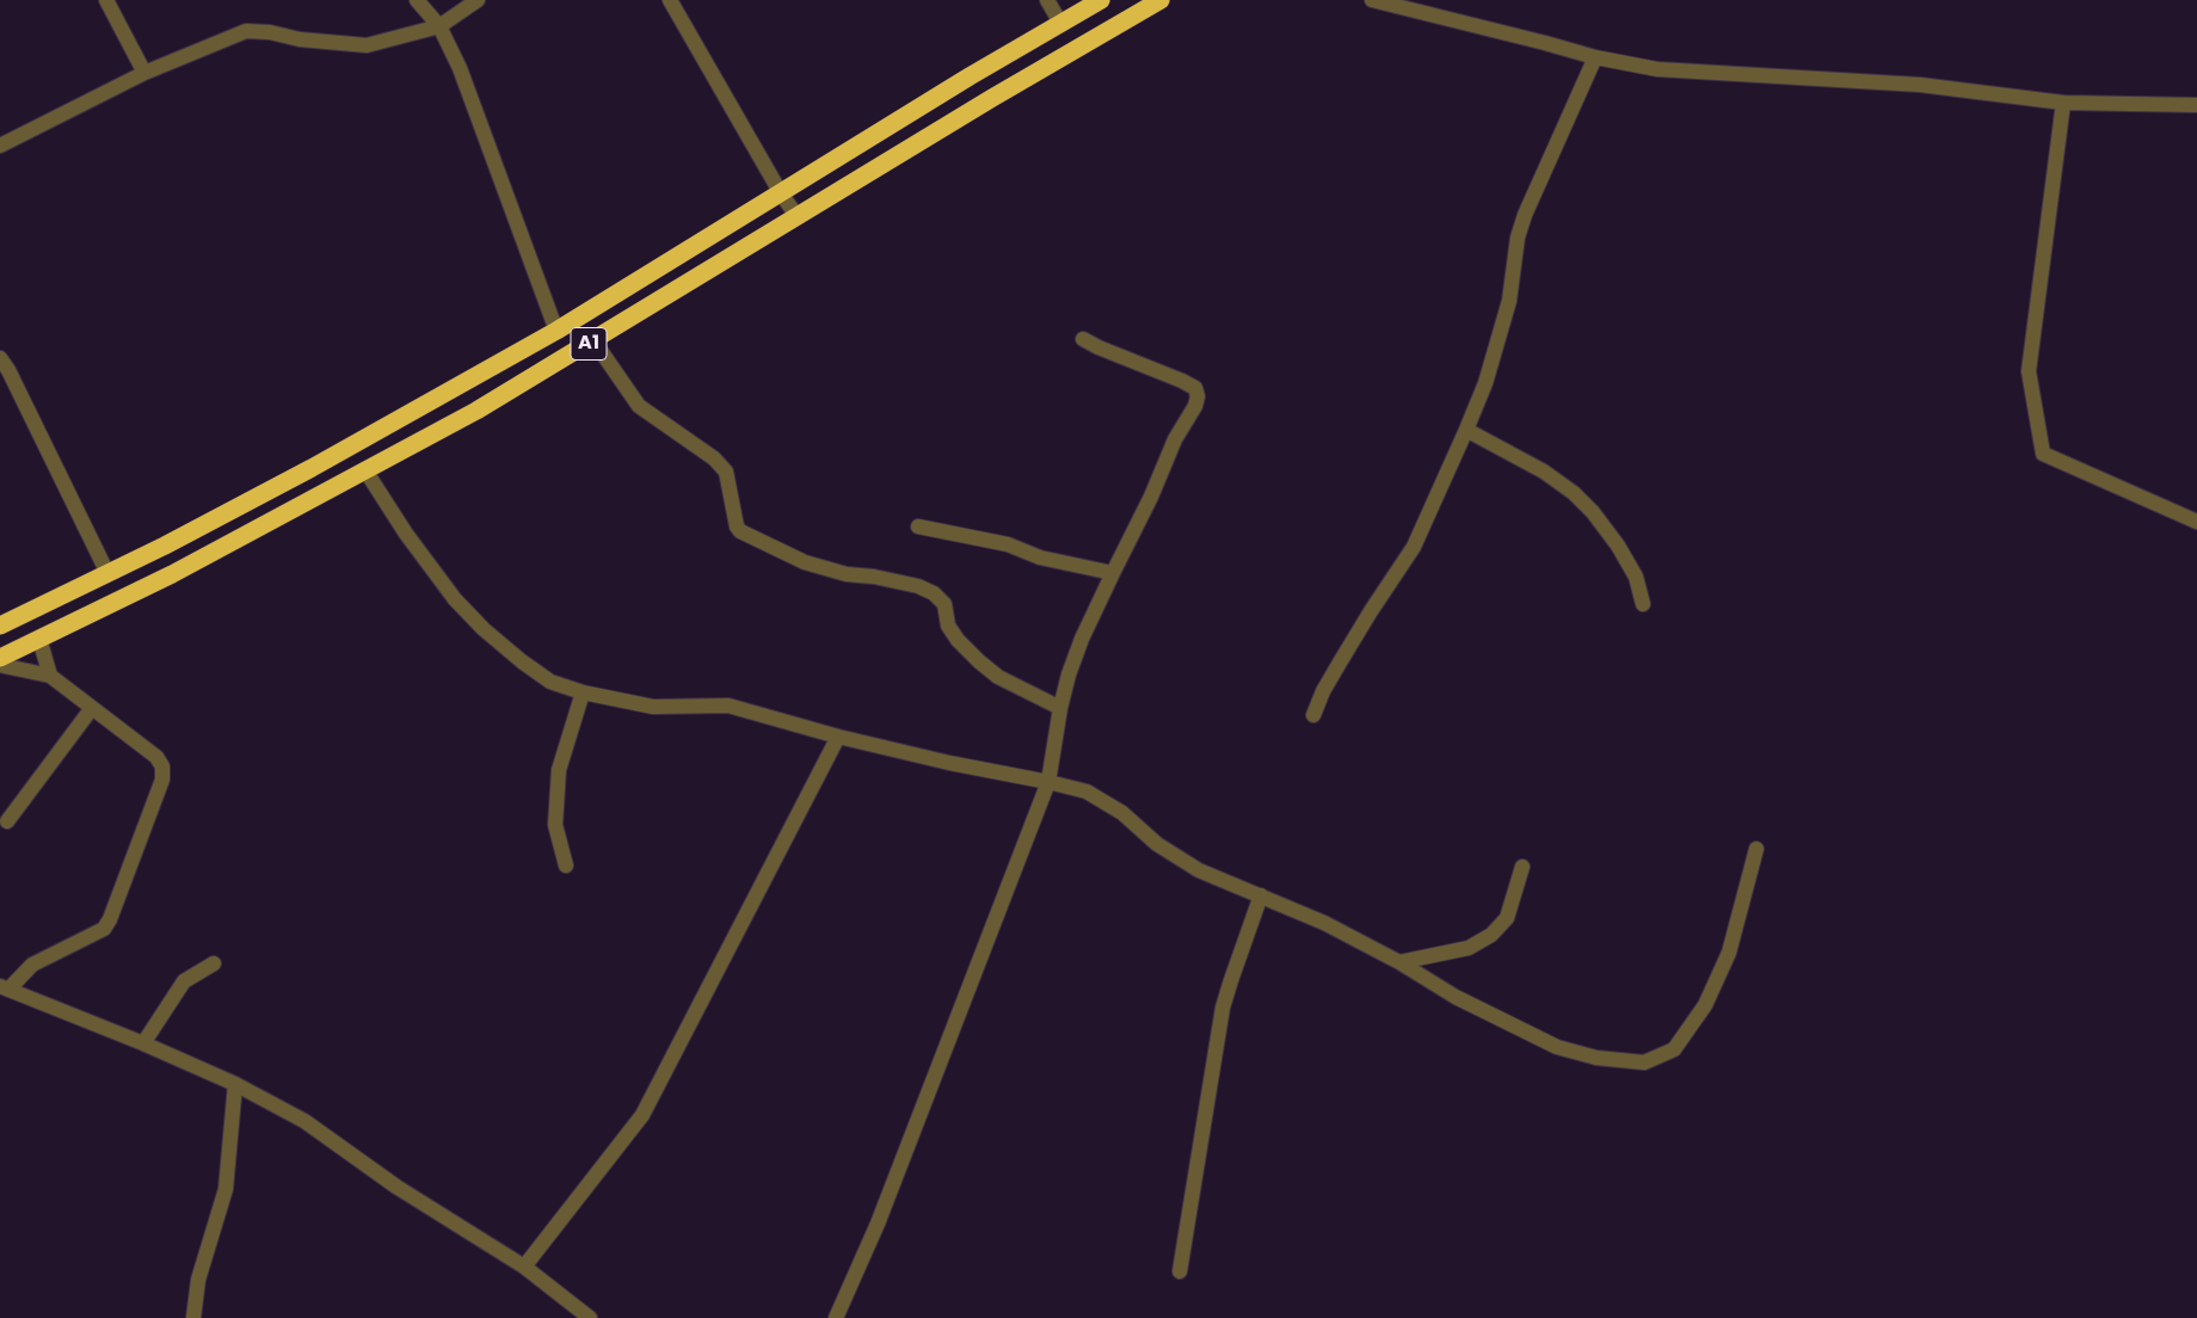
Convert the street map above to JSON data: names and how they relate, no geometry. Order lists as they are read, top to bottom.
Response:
{
  "streets": {
    "highway": ["A1"]
  }
}
